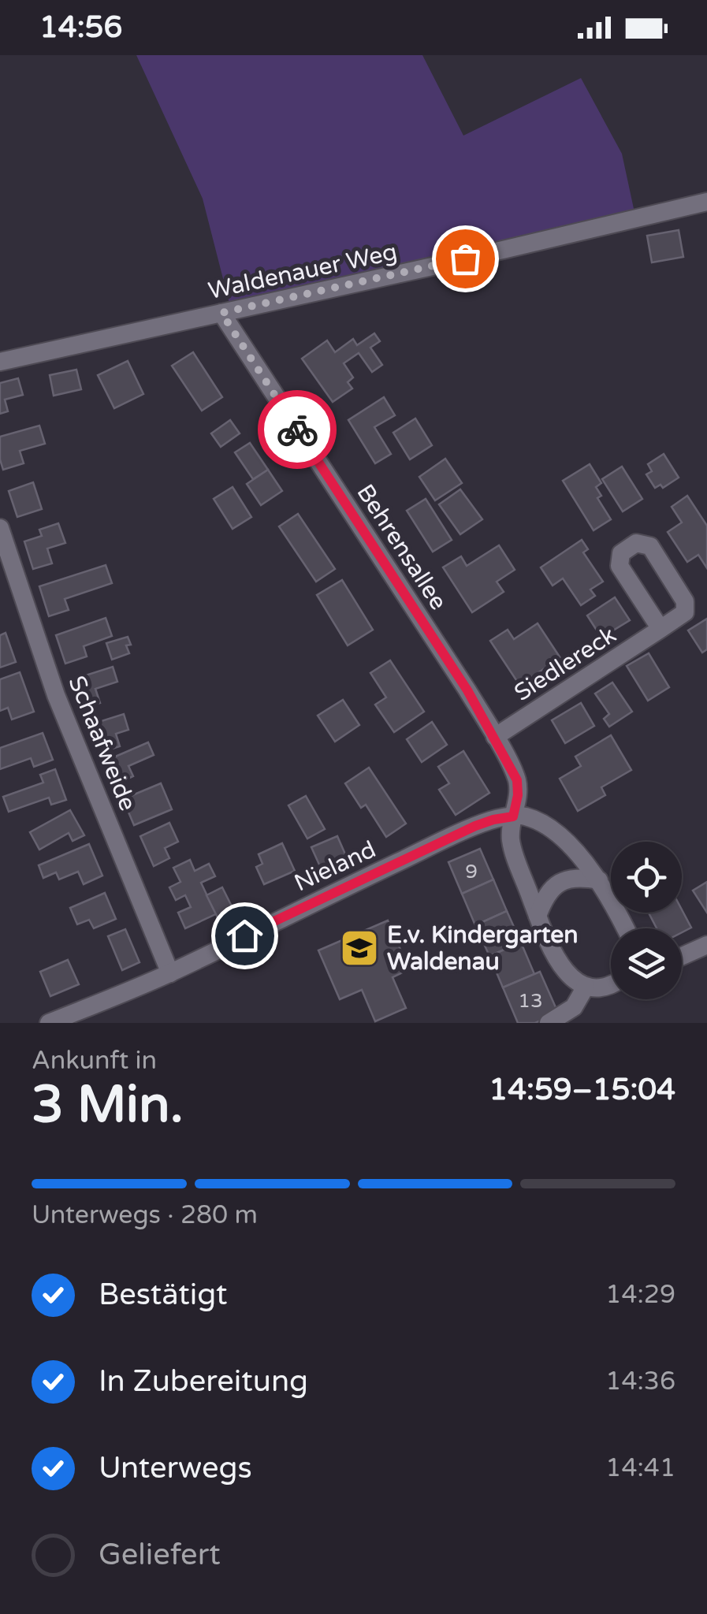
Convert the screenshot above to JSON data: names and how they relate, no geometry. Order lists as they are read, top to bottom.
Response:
{
  "streets": {
    "street": [
      "Waldenauer Weg",
      "Behrensallee",
      "Siedlereck",
      "Schaafweide",
      "Nieland"
    ]
  },
  "crossings": [
    ["Waldenauer Weg", "Behrensallee"],
    ["Behrensallee", "Siedlereck"],
    ["Behrensallee", "Nieland"],
    ["Schaafweide", "Nieland"]
  ],
  "places": {
    "school or university": ["E.v. Kindergarten Waldenau"]
  },
  "house_numbers": ["9", "13"],
  "page": {
    "status": "14:56",
    "heading": ["3 Min.", "Ankunft in", "14:59–15:04"],
    "bar": "Unterwegs · 280 m",
    "list": [
      ["Bestätigt", "14:29"],
      ["In Zubereitung", "14:36"],
      ["Unterwegs", "14:41"],
      "Geliefert"
    ]
  }
}
